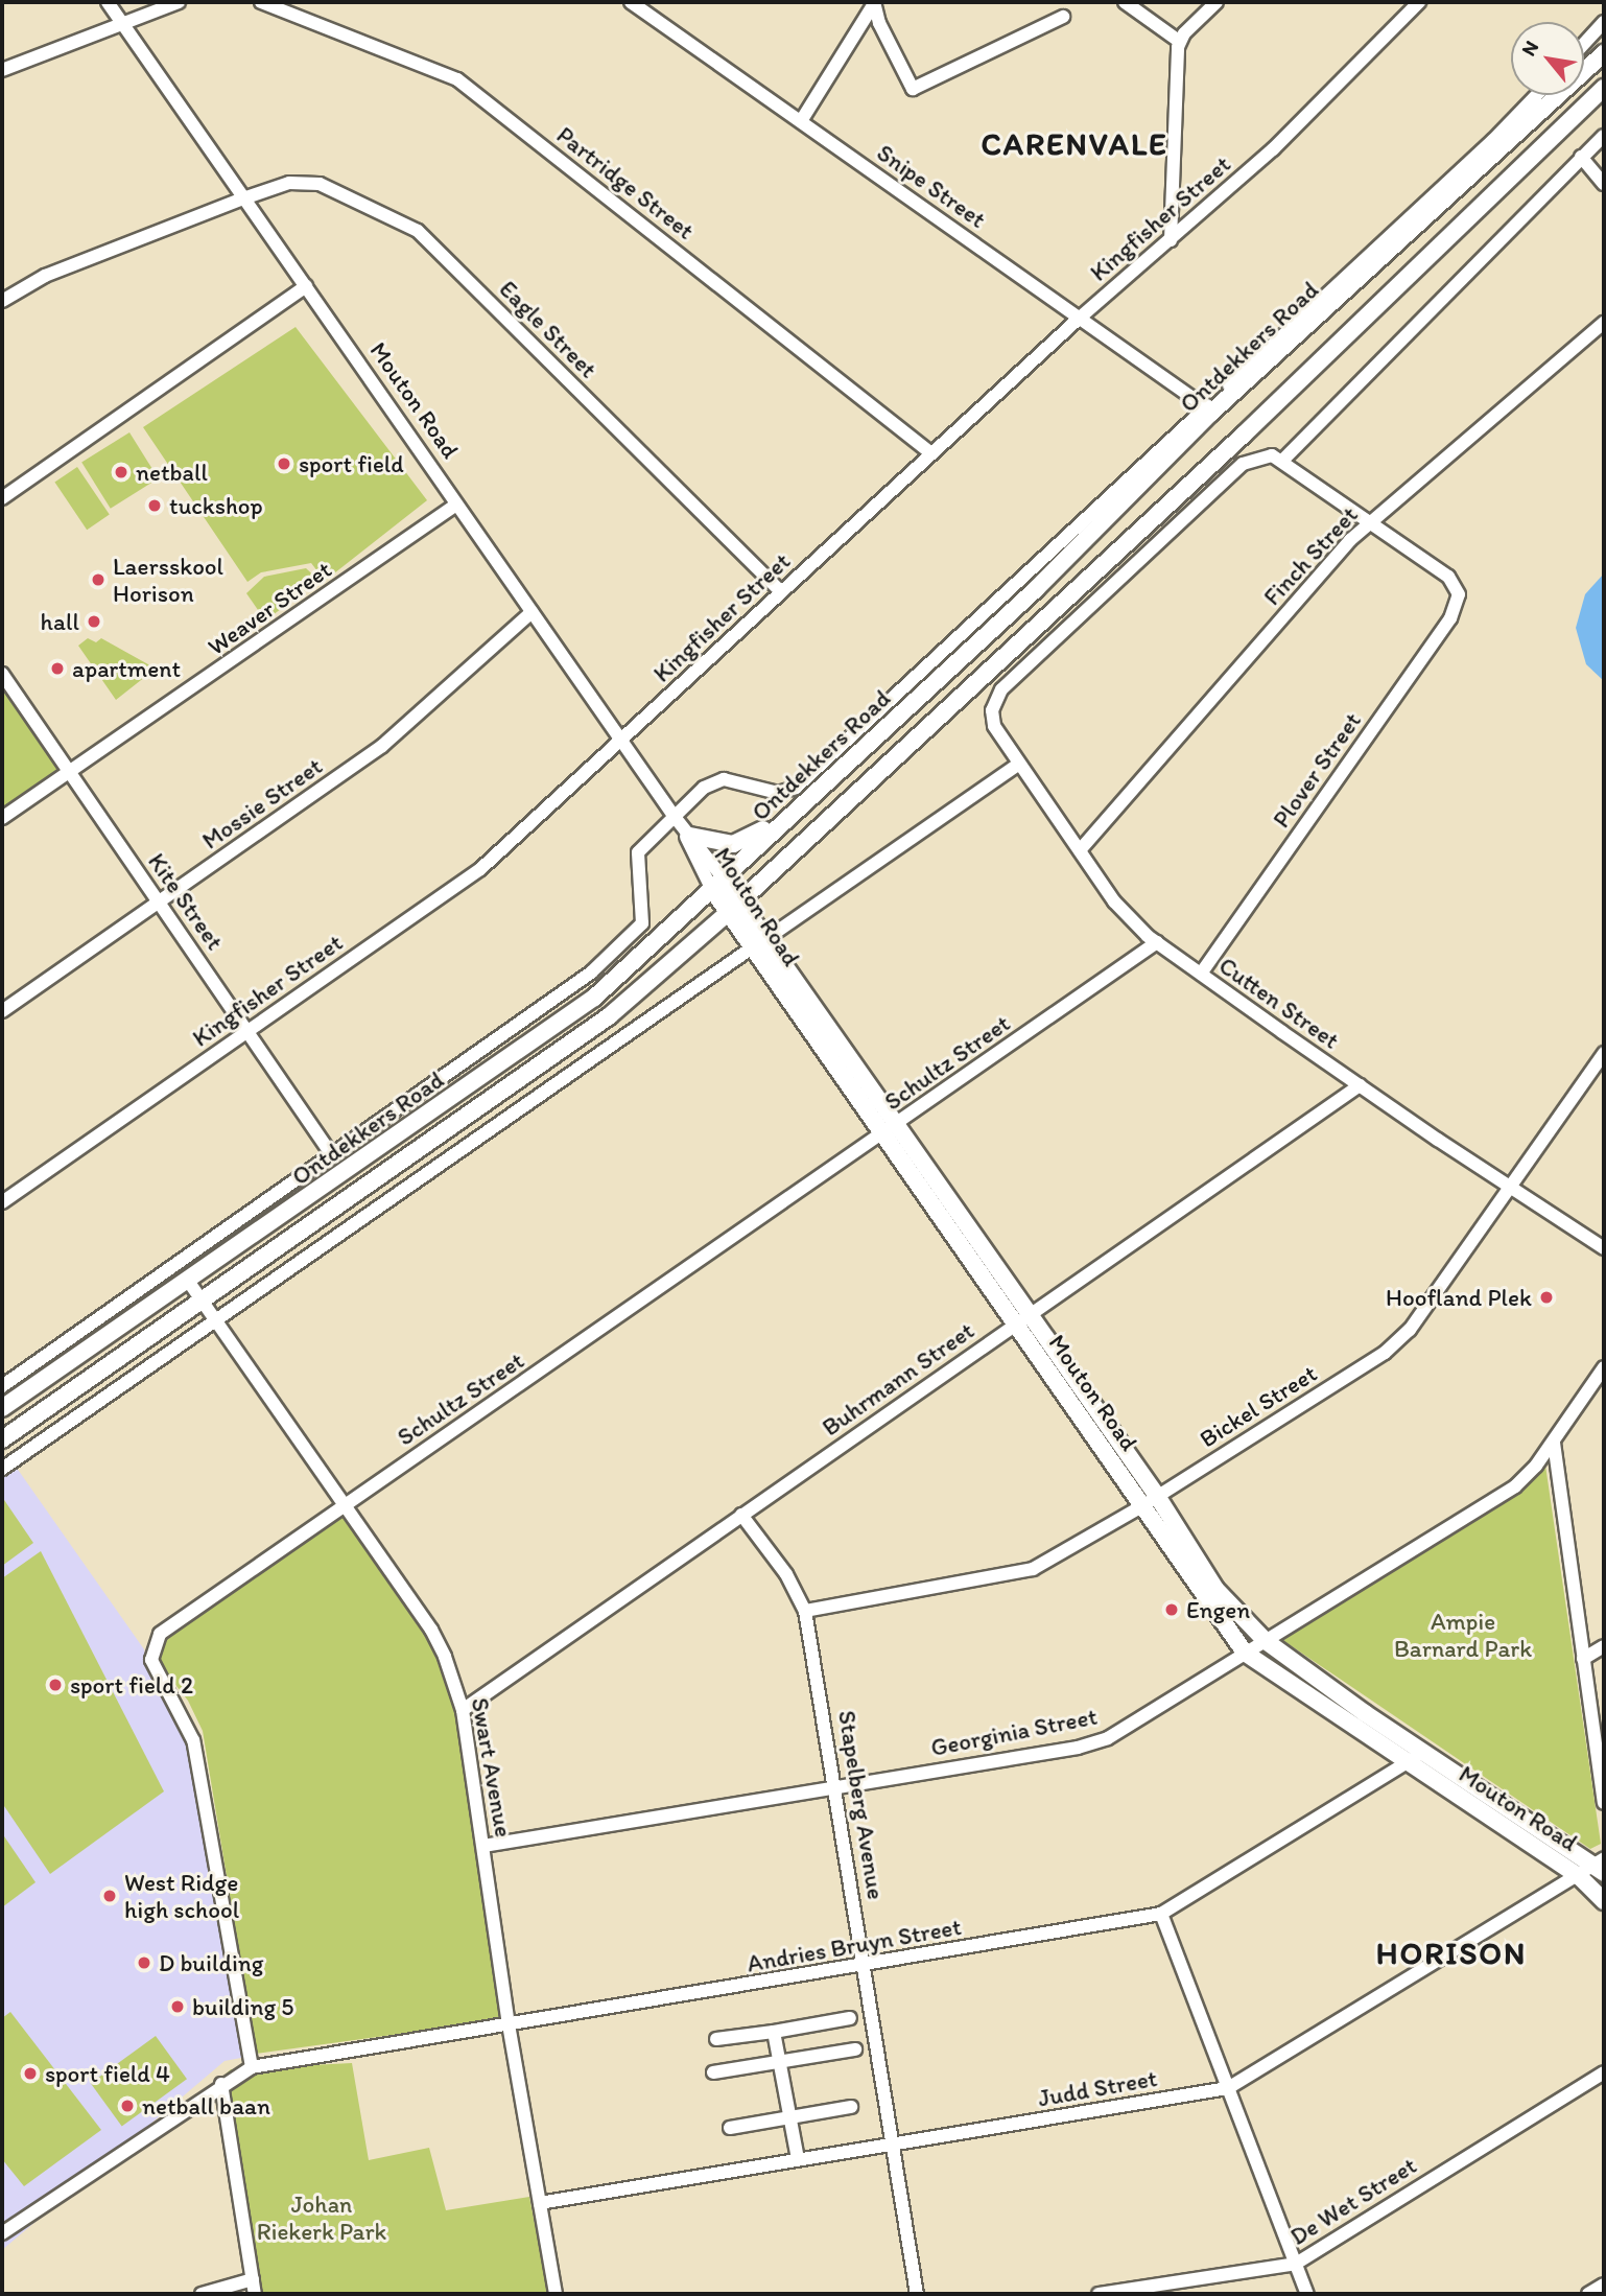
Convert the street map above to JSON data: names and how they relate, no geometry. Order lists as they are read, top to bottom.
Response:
{
  "streets": {
    "main road": ["Ontdekkers Road", "Mouton Road"],
    "street": [
      "Partridge Street",
      "Snipe Street",
      "Kingfisher Street",
      "Eagle Street",
      "Finch Street",
      "Weaver Street",
      "Plover Street",
      "Mossie Street",
      "Kite Street",
      "Cutten Street",
      "Schultz Street",
      "Buhrmann Street",
      "Bickel Street",
      "Georginia Street",
      "Swart Avenue",
      "Stapelberg Avenue",
      "Andries Bruyn Street",
      "Judd Street",
      "De Wet Street"
    ]
  },
  "crossings": [
    ["Partridge Street", "Kingfisher Street"],
    ["Snipe Street", "Kingfisher Street"],
    ["Snipe Street", "Ontdekkers Road"],
    ["Kingfisher Street", "Eagle Street"],
    ["Kingfisher Street", "Mouton Road"],
    ["Kingfisher Street", "Kite Street"],
    ["Eagle Street", "Mouton Road"],
    ["Ontdekkers Road", "Mouton Road"],
    ["Ontdekkers Road", "Kite Street"],
    ["Ontdekkers Road", "Swart Avenue"],
    ["Mouton Road", "Weaver Street"],
    ["Mouton Road", "Mossie Street"],
    ["Mouton Road", "Schultz Street"],
    ["Mouton Road", "Buhrmann Street"],
    ["Mouton Road", "Bickel Street"],
    ["Mouton Road", "Georginia Street"],
    ["Mouton Road", "Andries Bruyn Street"],
    ["Mouton Road", "Judd Street"],
    ["Finch Street", "Plover Street"],
    ["Finch Street", "Cutten Street"],
    ["Weaver Street", "Kite Street"],
    ["Plover Street", "Cutten Street"],
    ["Mossie Street", "Kite Street"],
    ["Cutten Street", "Schultz Street"],
    ["Cutten Street", "Buhrmann Street"],
    ["Cutten Street", "Bickel Street"],
    ["Schultz Street", "Swart Avenue"],
    ["Schultz Street", "Andries Bruyn Street"],
    ["Buhrmann Street", "Swart Avenue"],
    ["Buhrmann Street", "Stapelberg Avenue"],
    ["Bickel Street", "Stapelberg Avenue"],
    ["Georginia Street", "Swart Avenue"],
    ["Georginia Street", "Stapelberg Avenue"],
    ["Swart Avenue", "Andries Bruyn Street"],
    ["Swart Avenue", "Judd Street"],
    ["Stapelberg Avenue", "Andries Bruyn Street"],
    ["Stapelberg Avenue", "Judd Street"]
  ],
  "districts": ["CARENVALE", "HORISON"],
  "parks": ["Ampie Barnard Park", "Johan Riekerk Park"],
  "places": [
    "sport field",
    "netball",
    "tuckshop",
    "Laersskool Horison",
    "hall",
    "apartment",
    "Hoofland Plek",
    "Engen",
    "sport field 2",
    "West Ridge high school",
    "D building",
    "building 5",
    "sport field 4",
    "netball baan"
  ],
  "north": "top left"
}
